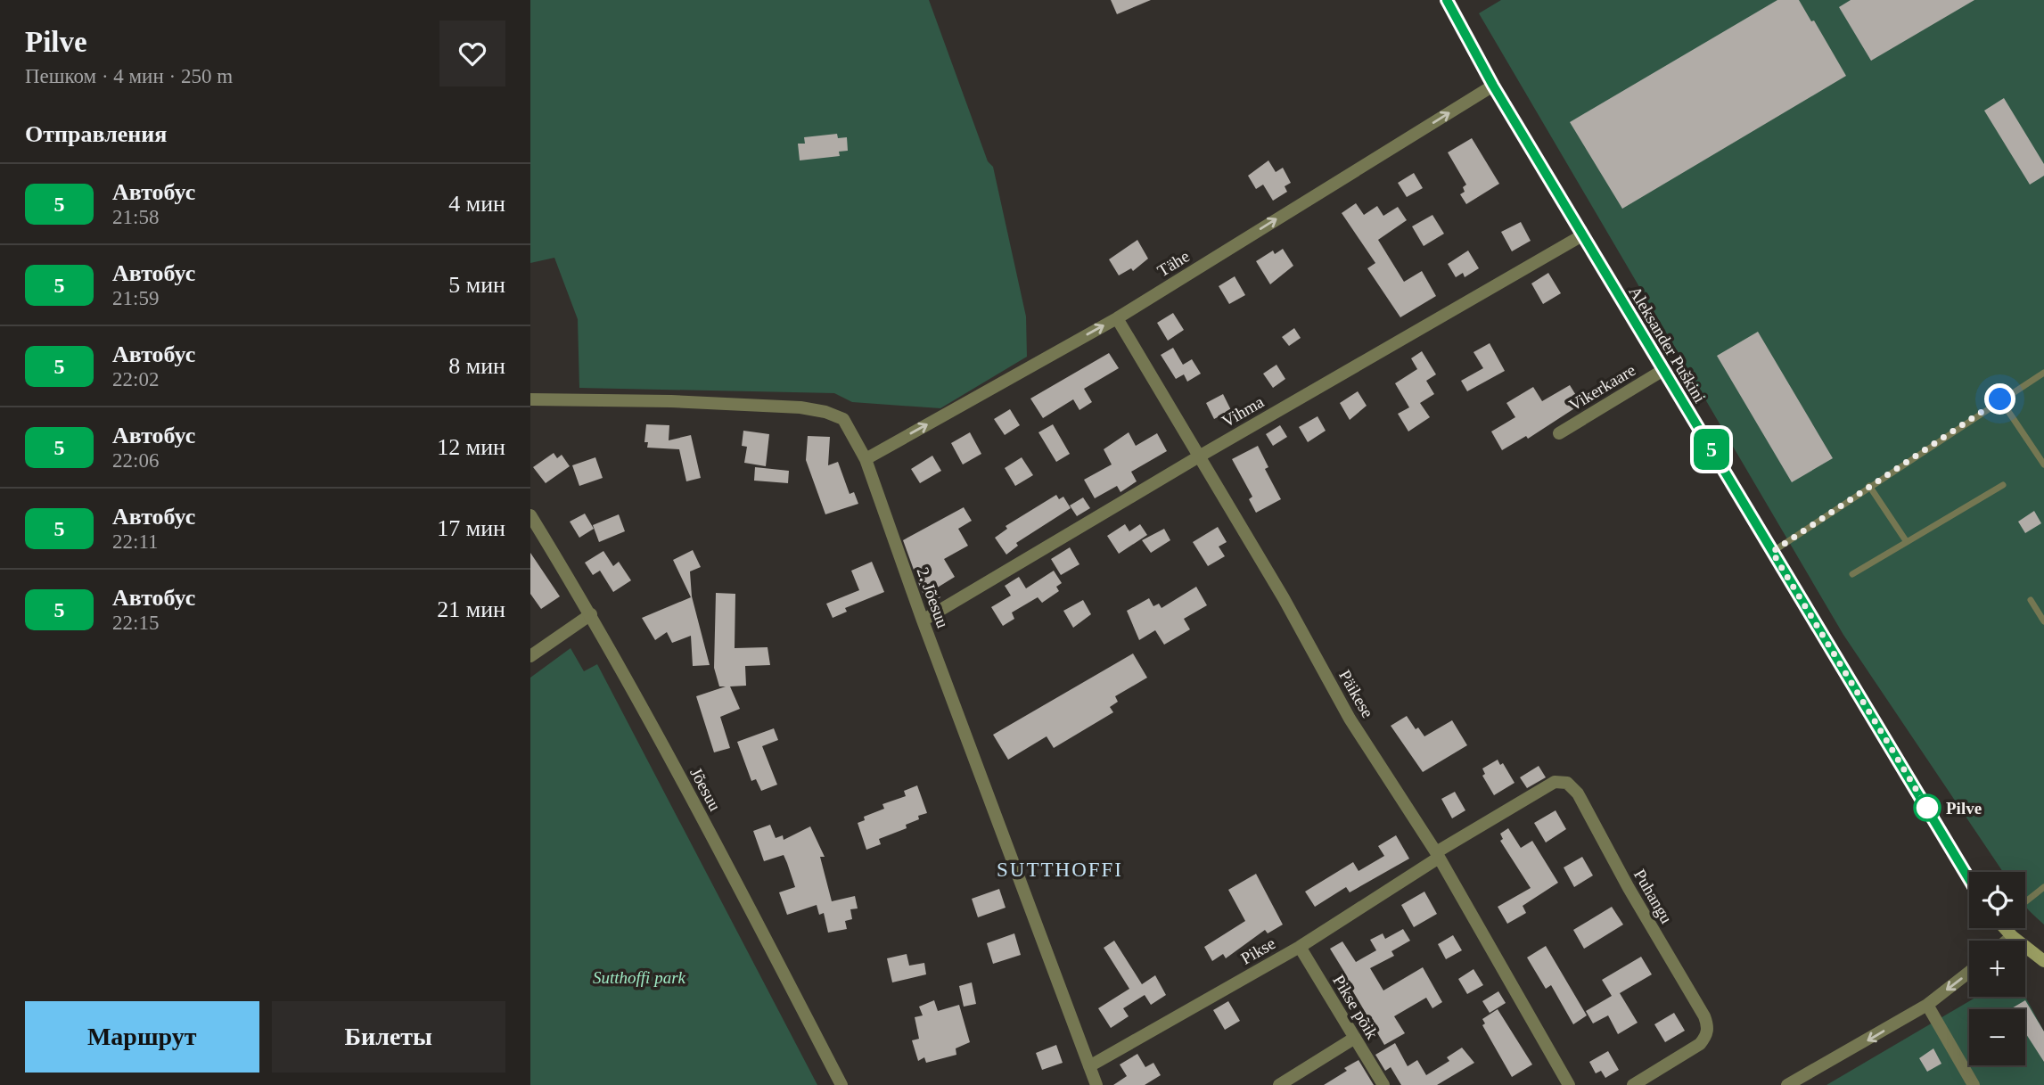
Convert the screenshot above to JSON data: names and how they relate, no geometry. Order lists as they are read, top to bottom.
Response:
{
  "streets": {
    "main road": ["Aleksander Puškini"],
    "street": [
      "Tähe",
      "Vikerkaare",
      "Vihma",
      "2. Jõesuu",
      "Päikese",
      "Jõesuu",
      "Puhangu",
      "Pikse",
      "Pikse põik"
    ]
  },
  "crossings": [
    ["Tähe", "Aleksander Puškini"],
    ["Tähe", "2. Jõesuu"],
    ["Tähe", "Päikese"],
    ["Aleksander Puškini", "Vikerkaare"],
    ["Aleksander Puškini", "Vihma"],
    ["Vihma", "2. Jõesuu"],
    ["Vihma", "Päikese"],
    ["2. Jõesuu", "Pikse"],
    ["Päikese", "Pikse"],
    ["Puhangu", "Pikse"],
    ["Pikse", "Pikse põik"]
  ],
  "one_way": ["Tähe"],
  "districts": ["SUTTHOFFI"],
  "parks": ["Sutthoffi park"],
  "places": ["Pilve"],
  "lines": ["bus line 5"],
  "page": {
    "heading": [
      ["Pilve", "Пешком · 4 мин · 250 m"],
      "Отправления"
    ],
    "on_map": "5",
    "list": [
      {
        "mark": "5",
        "name": "Автобус",
        "note": "21:58",
        "value": "4 мин"
      },
      {
        "mark": "5",
        "name": "Автобус",
        "note": "21:59",
        "value": "5 мин"
      },
      {
        "mark": "5",
        "name": "Автобус",
        "note": "22:02",
        "value": "8 мин"
      },
      {
        "mark": "5",
        "name": "Автобус",
        "note": "22:06",
        "value": "12 мин"
      },
      {
        "mark": "5",
        "name": "Автобус",
        "note": "22:11",
        "value": "17 мин"
      },
      {
        "mark": "5",
        "name": "Автобус",
        "note": "22:15",
        "value": "21 мин"
      }
    ],
    "map_buttons": ["+", "−"],
    "buttons": ["Маршрут", "Билеты"]
  }
}
